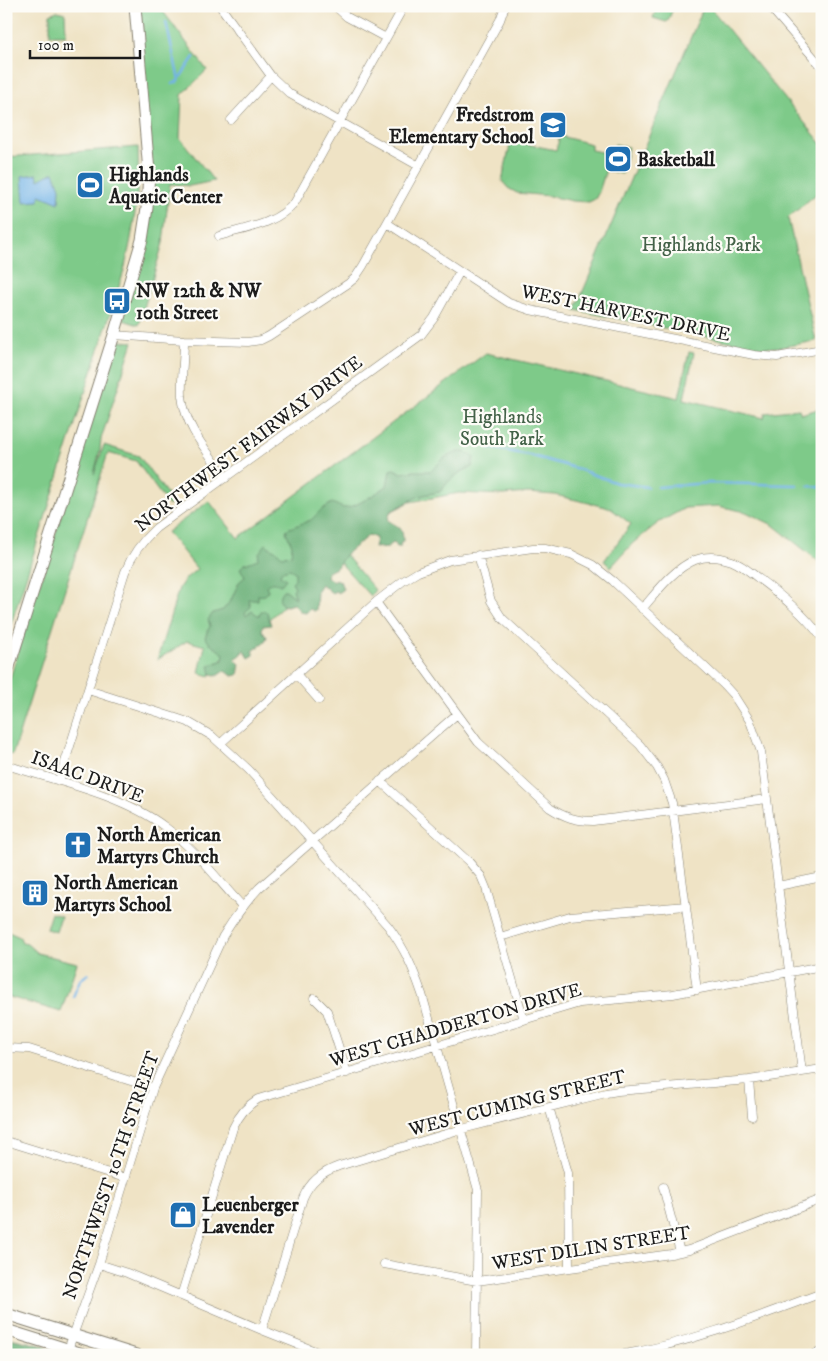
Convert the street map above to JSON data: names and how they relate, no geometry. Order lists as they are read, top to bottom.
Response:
{
  "streets": {
    "street": [
      "WEST HARVEST DRIVE",
      "NORTHWEST FAIRWAY DRIVE",
      "ISAAC DRIVE",
      "WEST CHADDERTON DRIVE",
      "WEST CUMING STREET",
      "NORTHWEST 10TH STREET",
      "WEST DILIN STREET"
    ]
  },
  "crossings": [
    ["WEST HARVEST DRIVE", "NORTHWEST FAIRWAY DRIVE"],
    ["NORTHWEST FAIRWAY DRIVE", "ISAAC DRIVE"],
    ["ISAAC DRIVE", "NORTHWEST 10TH STREET"]
  ],
  "parks": ["Highlands Park", "Highlands South Park"],
  "places": {
    "school or university": ["Fredstrom Elementary School"],
    "sports": ["Basketball", "Highlands Aquatic Center"],
    "bus stop": ["NW 12th & NW 10th Street"],
    "church": ["North American Martyrs Church"],
    "building": ["North American Martyrs School"],
    "shop": ["Leuenberger Lavender"]
  },
  "scale_bar": "100 m"
}
